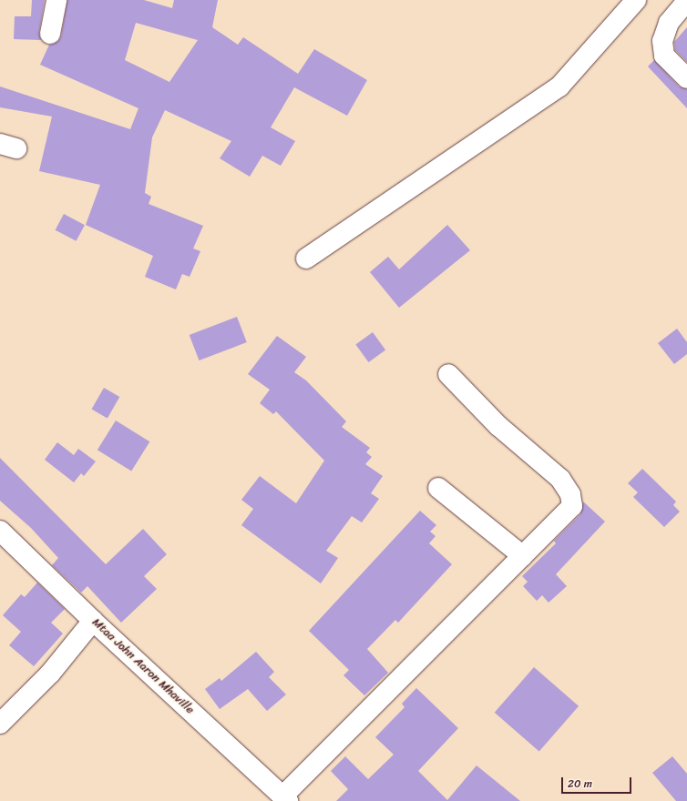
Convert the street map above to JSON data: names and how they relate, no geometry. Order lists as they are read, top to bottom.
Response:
{
  "streets": {
    "street": ["Mtaa John Aaron Mhaville"]
  },
  "scale_bar": "20 m"
}
